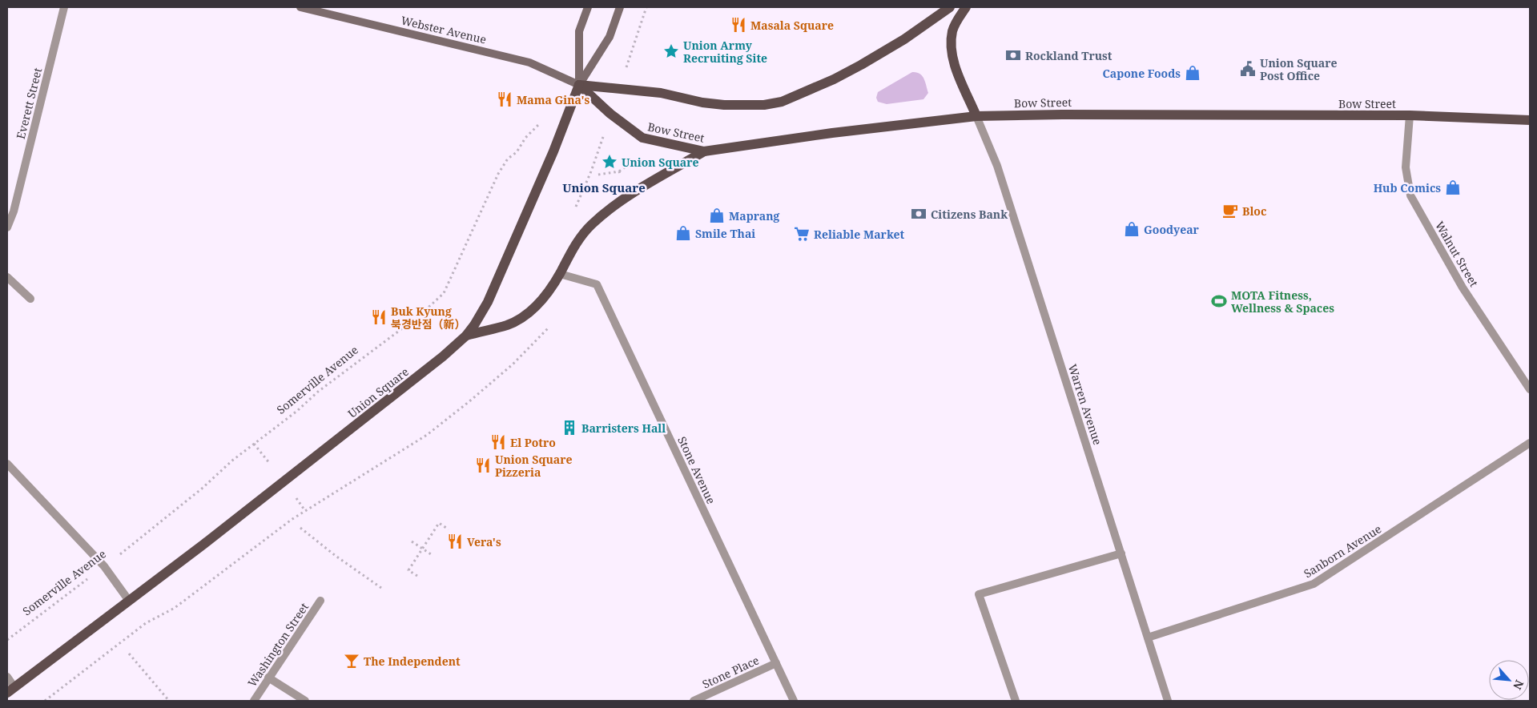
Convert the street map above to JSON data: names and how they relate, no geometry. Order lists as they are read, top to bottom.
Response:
{
  "streets": {
    "main road": ["Webster Avenue", "Bow Street", "Union Square"],
    "street": [
      "Everett Street",
      "Walnut Street",
      "Warren Avenue",
      "Stone Avenue",
      "Sanborn Avenue",
      "Washington Street",
      "Stone Place"
    ],
    "path": ["Somerville Avenue"]
  },
  "crossings": [
    ["Webster Avenue", "Bow Street"],
    ["Webster Avenue", "Union Square"],
    ["Bow Street", "Walnut Street"],
    ["Bow Street", "Union Square"],
    ["Bow Street", "Warren Avenue"],
    ["Warren Avenue", "Sanborn Avenue"],
    ["Stone Avenue", "Stone Place"]
  ],
  "districts": ["Union Square"],
  "places": {
    "restaurant": [
      "Masala Square",
      "Mama Gina's",
      "Buk Kyung 북경반점（新）",
      "El Potro",
      "Union Square Pizzeria",
      "Vera's"
    ],
    "place": ["Union Army Recruiting Site", "Union Square"],
    "bank": ["Rockland Trust", "Citizens Bank"],
    "public building": ["Union Square Post Office"],
    "shop": [
      "Capone Foods",
      "Hub Comics",
      "Maprang",
      "Goodyear",
      "Smile Thai"
    ],
    "cafe": ["Bloc"],
    "supermarket": ["Reliable Market"],
    "sports": ["MOTA Fitness, Wellness & Spaces"],
    "building": ["Barristers Hall"],
    "bar": ["The Independent"]
  },
  "north": "bottom right"
}
